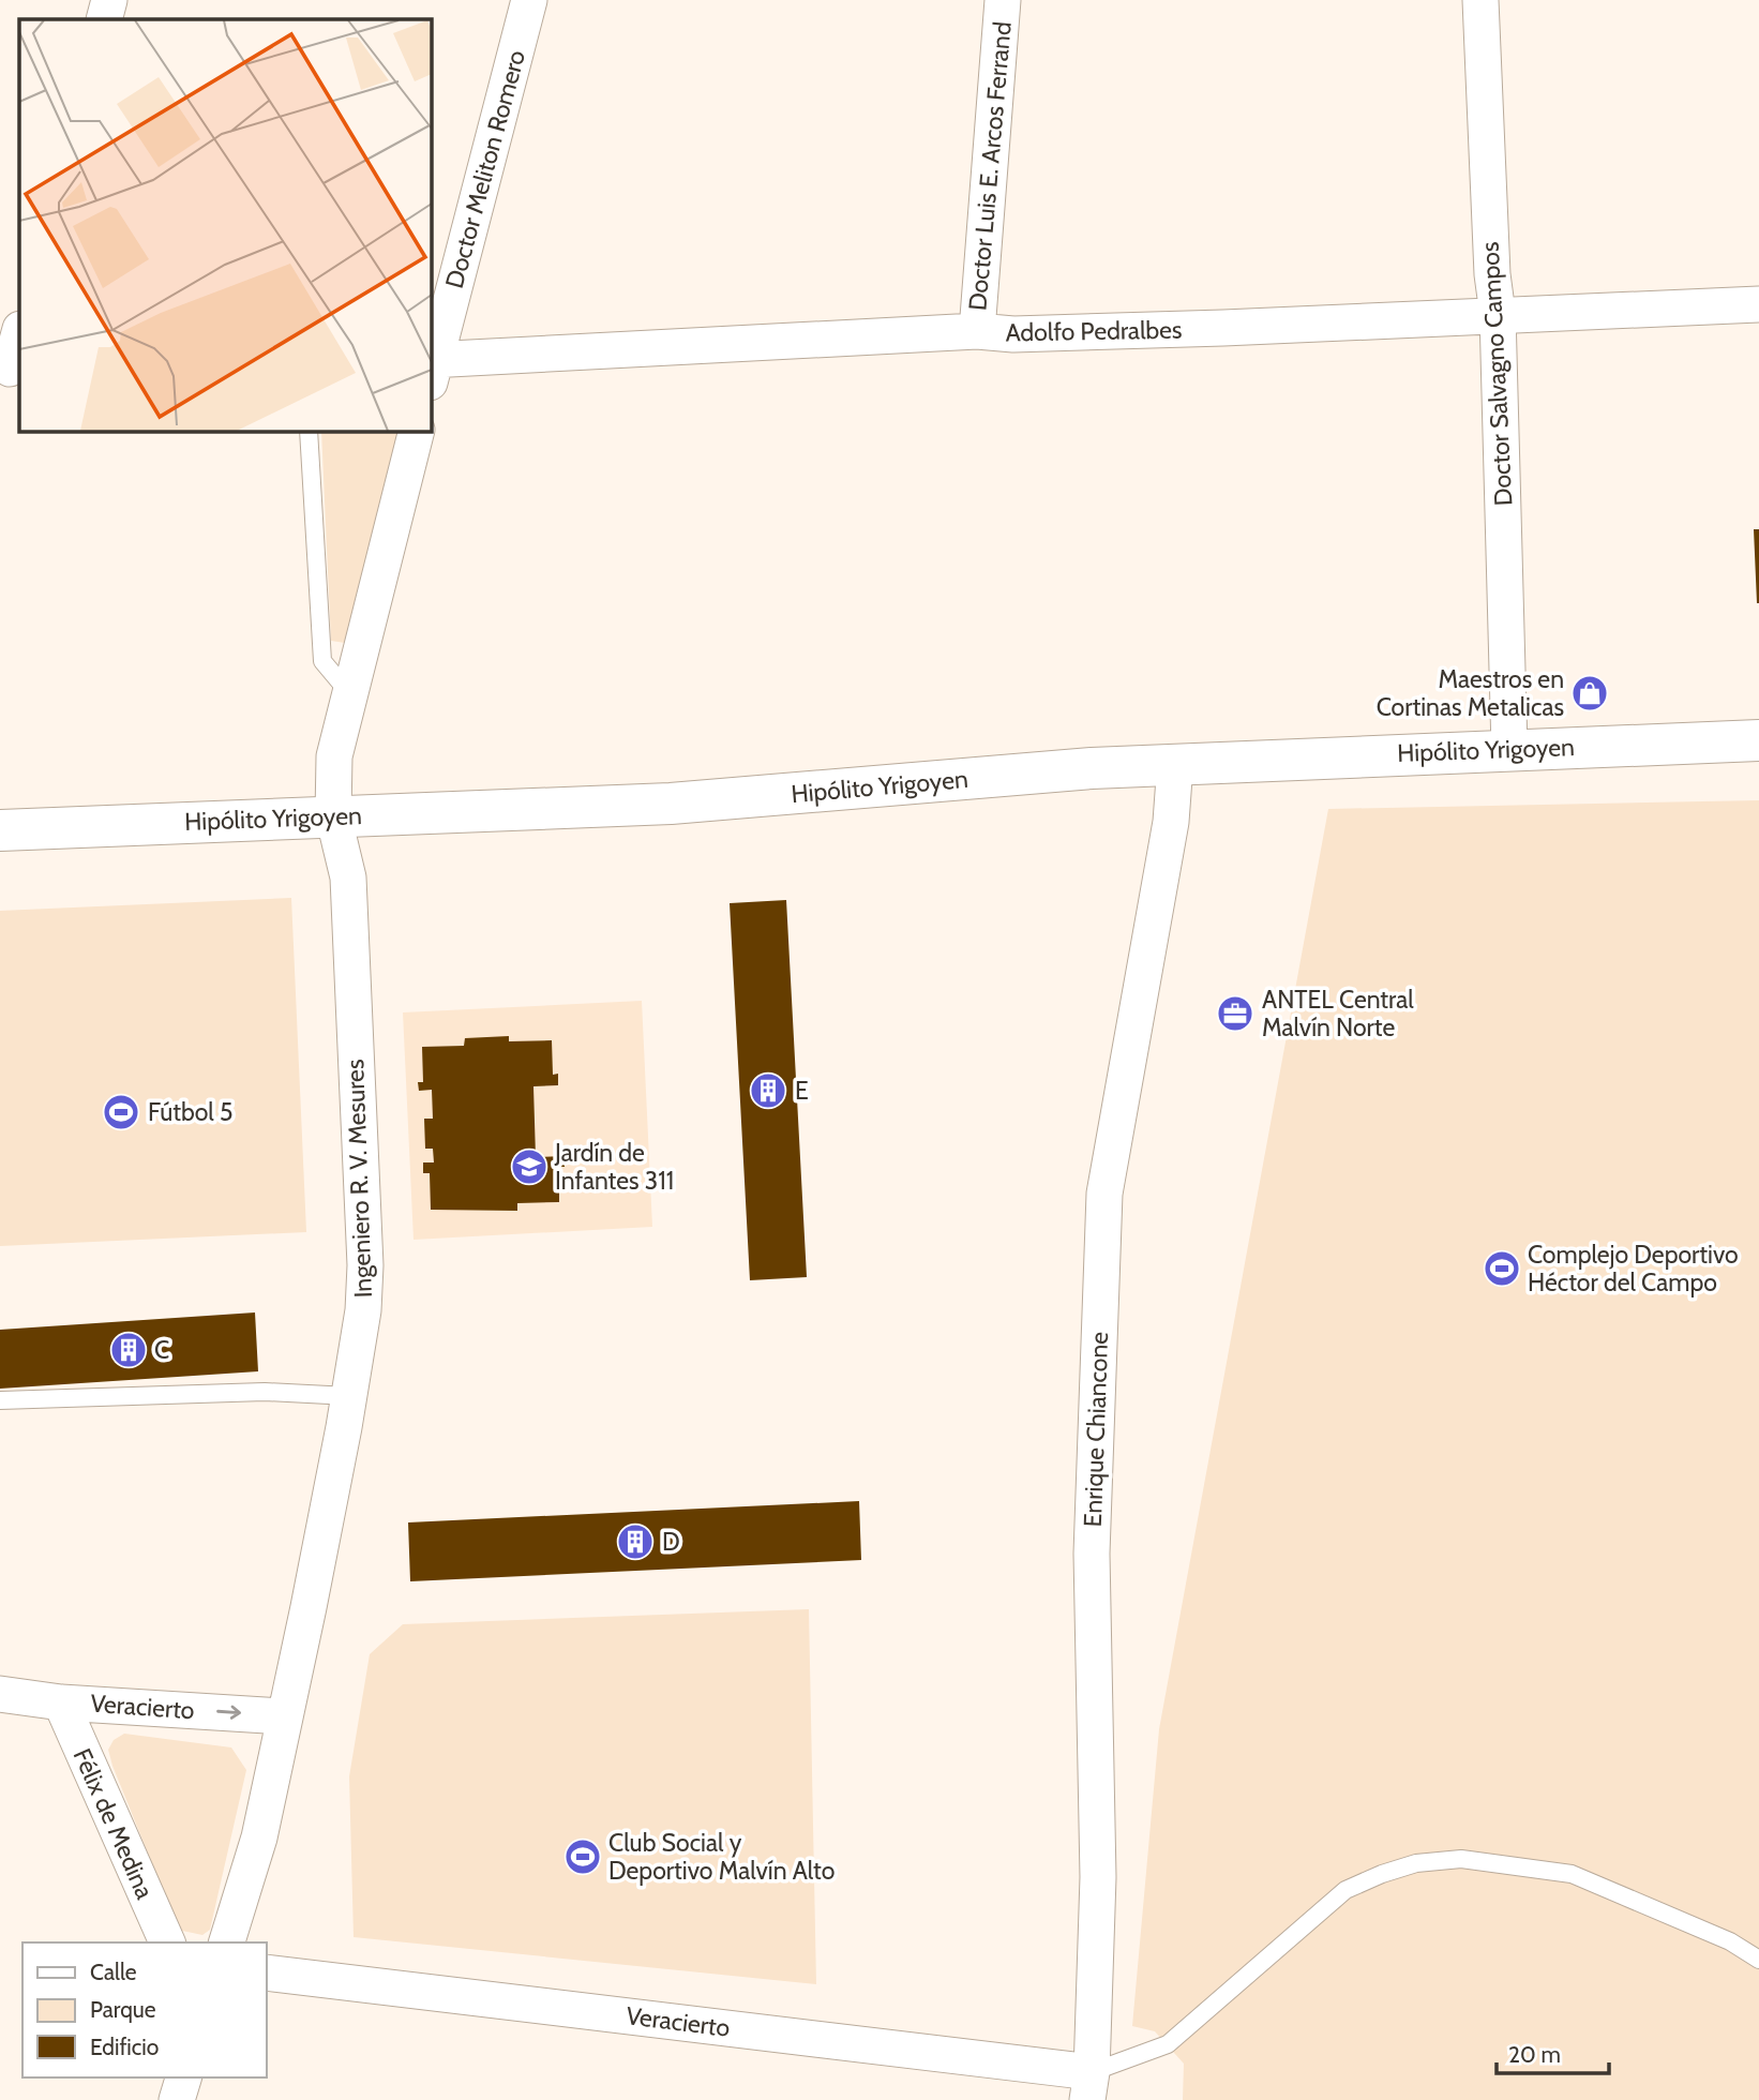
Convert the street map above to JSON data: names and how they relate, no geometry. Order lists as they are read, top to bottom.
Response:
{
  "streets": {
    "street": [
      "Doctor Luis E. Arcos Ferrand",
      "Doctor Meliton Romero",
      "Adolfo Pedralbes",
      "Doctor Salvagno Campos",
      "Hipólito Yrigoyen",
      "Ingeniero R. V. Mesures",
      "Enrique Chiancone",
      "Veracierto",
      "Félix de Medina"
    ]
  },
  "crossings": [
    ["Doctor Luis E. Arcos Ferrand", "Adolfo Pedralbes"],
    ["Doctor Meliton Romero", "Adolfo Pedralbes"],
    ["Adolfo Pedralbes", "Doctor Salvagno Campos"],
    ["Doctor Salvagno Campos", "Hipólito Yrigoyen"],
    ["Hipólito Yrigoyen", "Ingeniero R. V. Mesures"],
    ["Hipólito Yrigoyen", "Enrique Chiancone"],
    ["Ingeniero R. V. Mesures", "Veracierto"],
    ["Enrique Chiancone", "Veracierto"],
    ["Veracierto", "Félix de Medina"]
  ],
  "places": {
    "shop": ["Maestros en Cortinas Metalicas"],
    "office": ["ANTEL Central Malvín Norte"],
    "building": ["E", "C", "D"],
    "sports": ["Fútbol 5", "Complejo Deportivo Héctor del Campo", "Club Social y Deportivo Malvín Alto"],
    "school or university": ["Jardín de Infantes 311"]
  },
  "legend": ["Calle", "Parque", "Edificio"],
  "scale_bar": "20 m"
}
